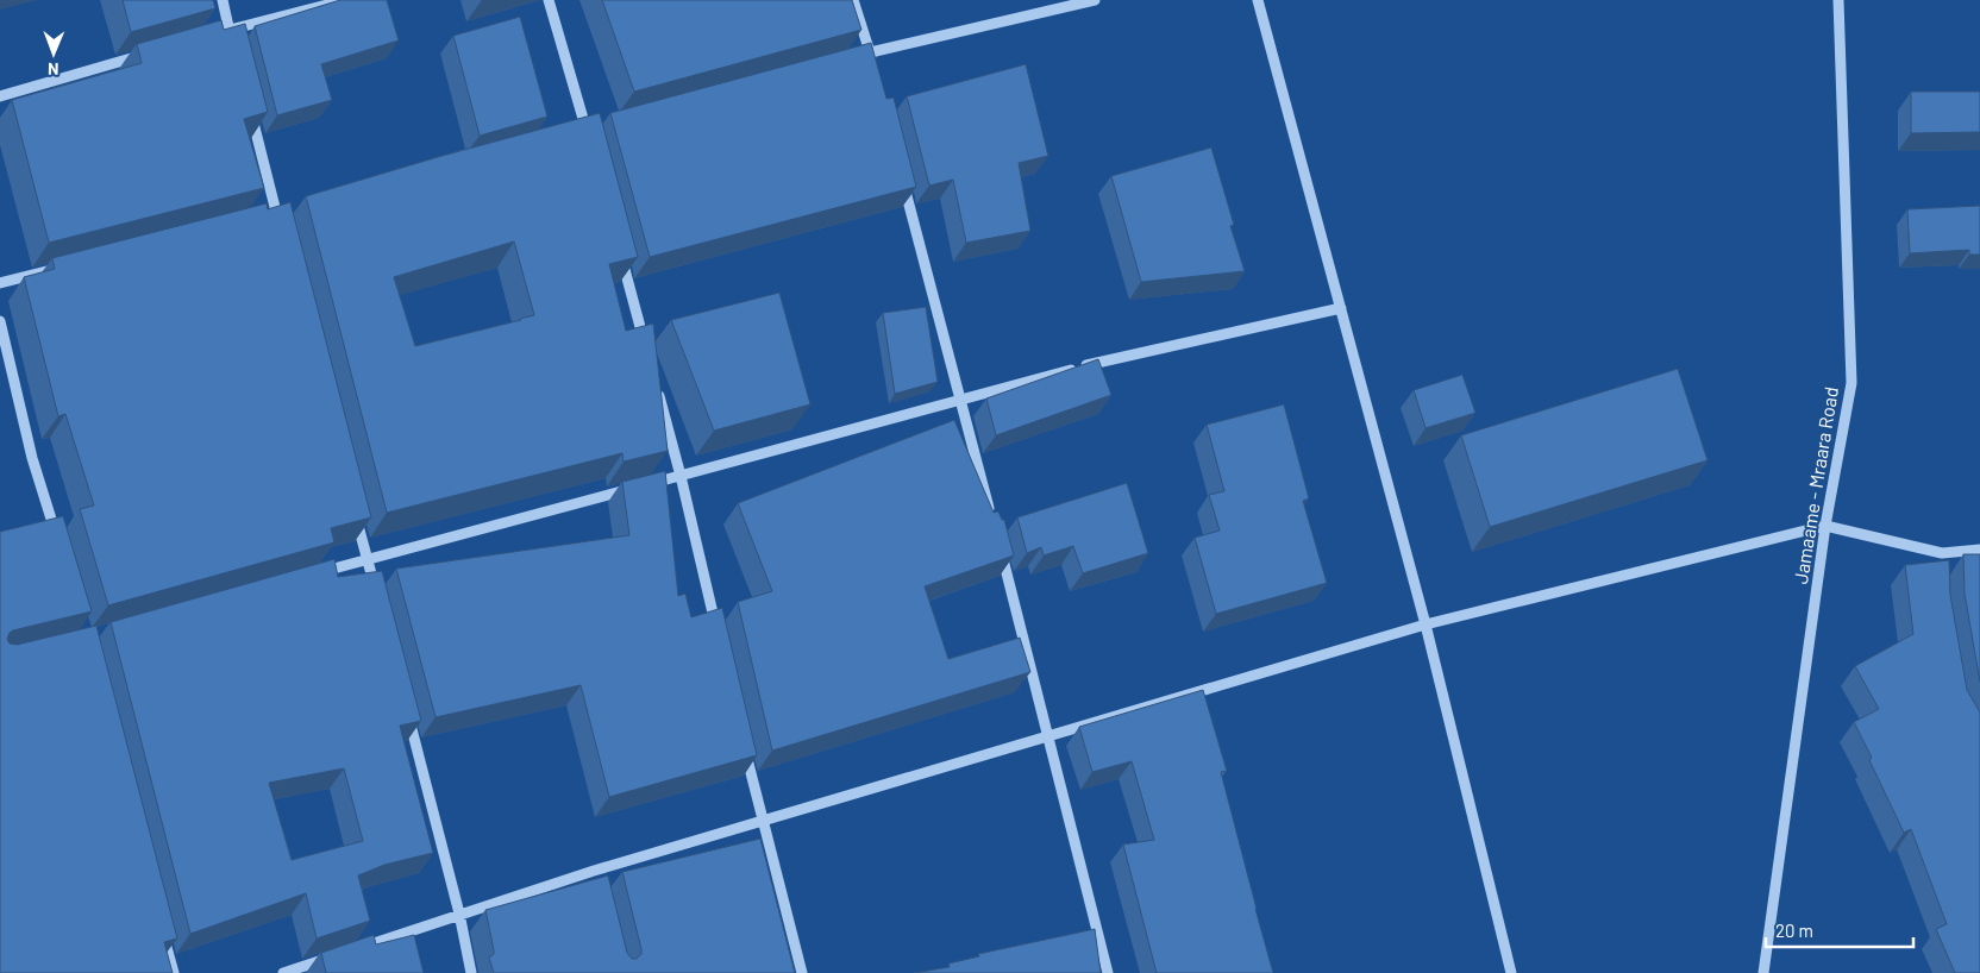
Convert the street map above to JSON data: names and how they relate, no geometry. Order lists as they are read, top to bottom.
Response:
{
  "streets": {
    "street": ["Jamaame - Mraara Road"]
  },
  "scale_bar": "20 m",
  "north": "bottom"
}
